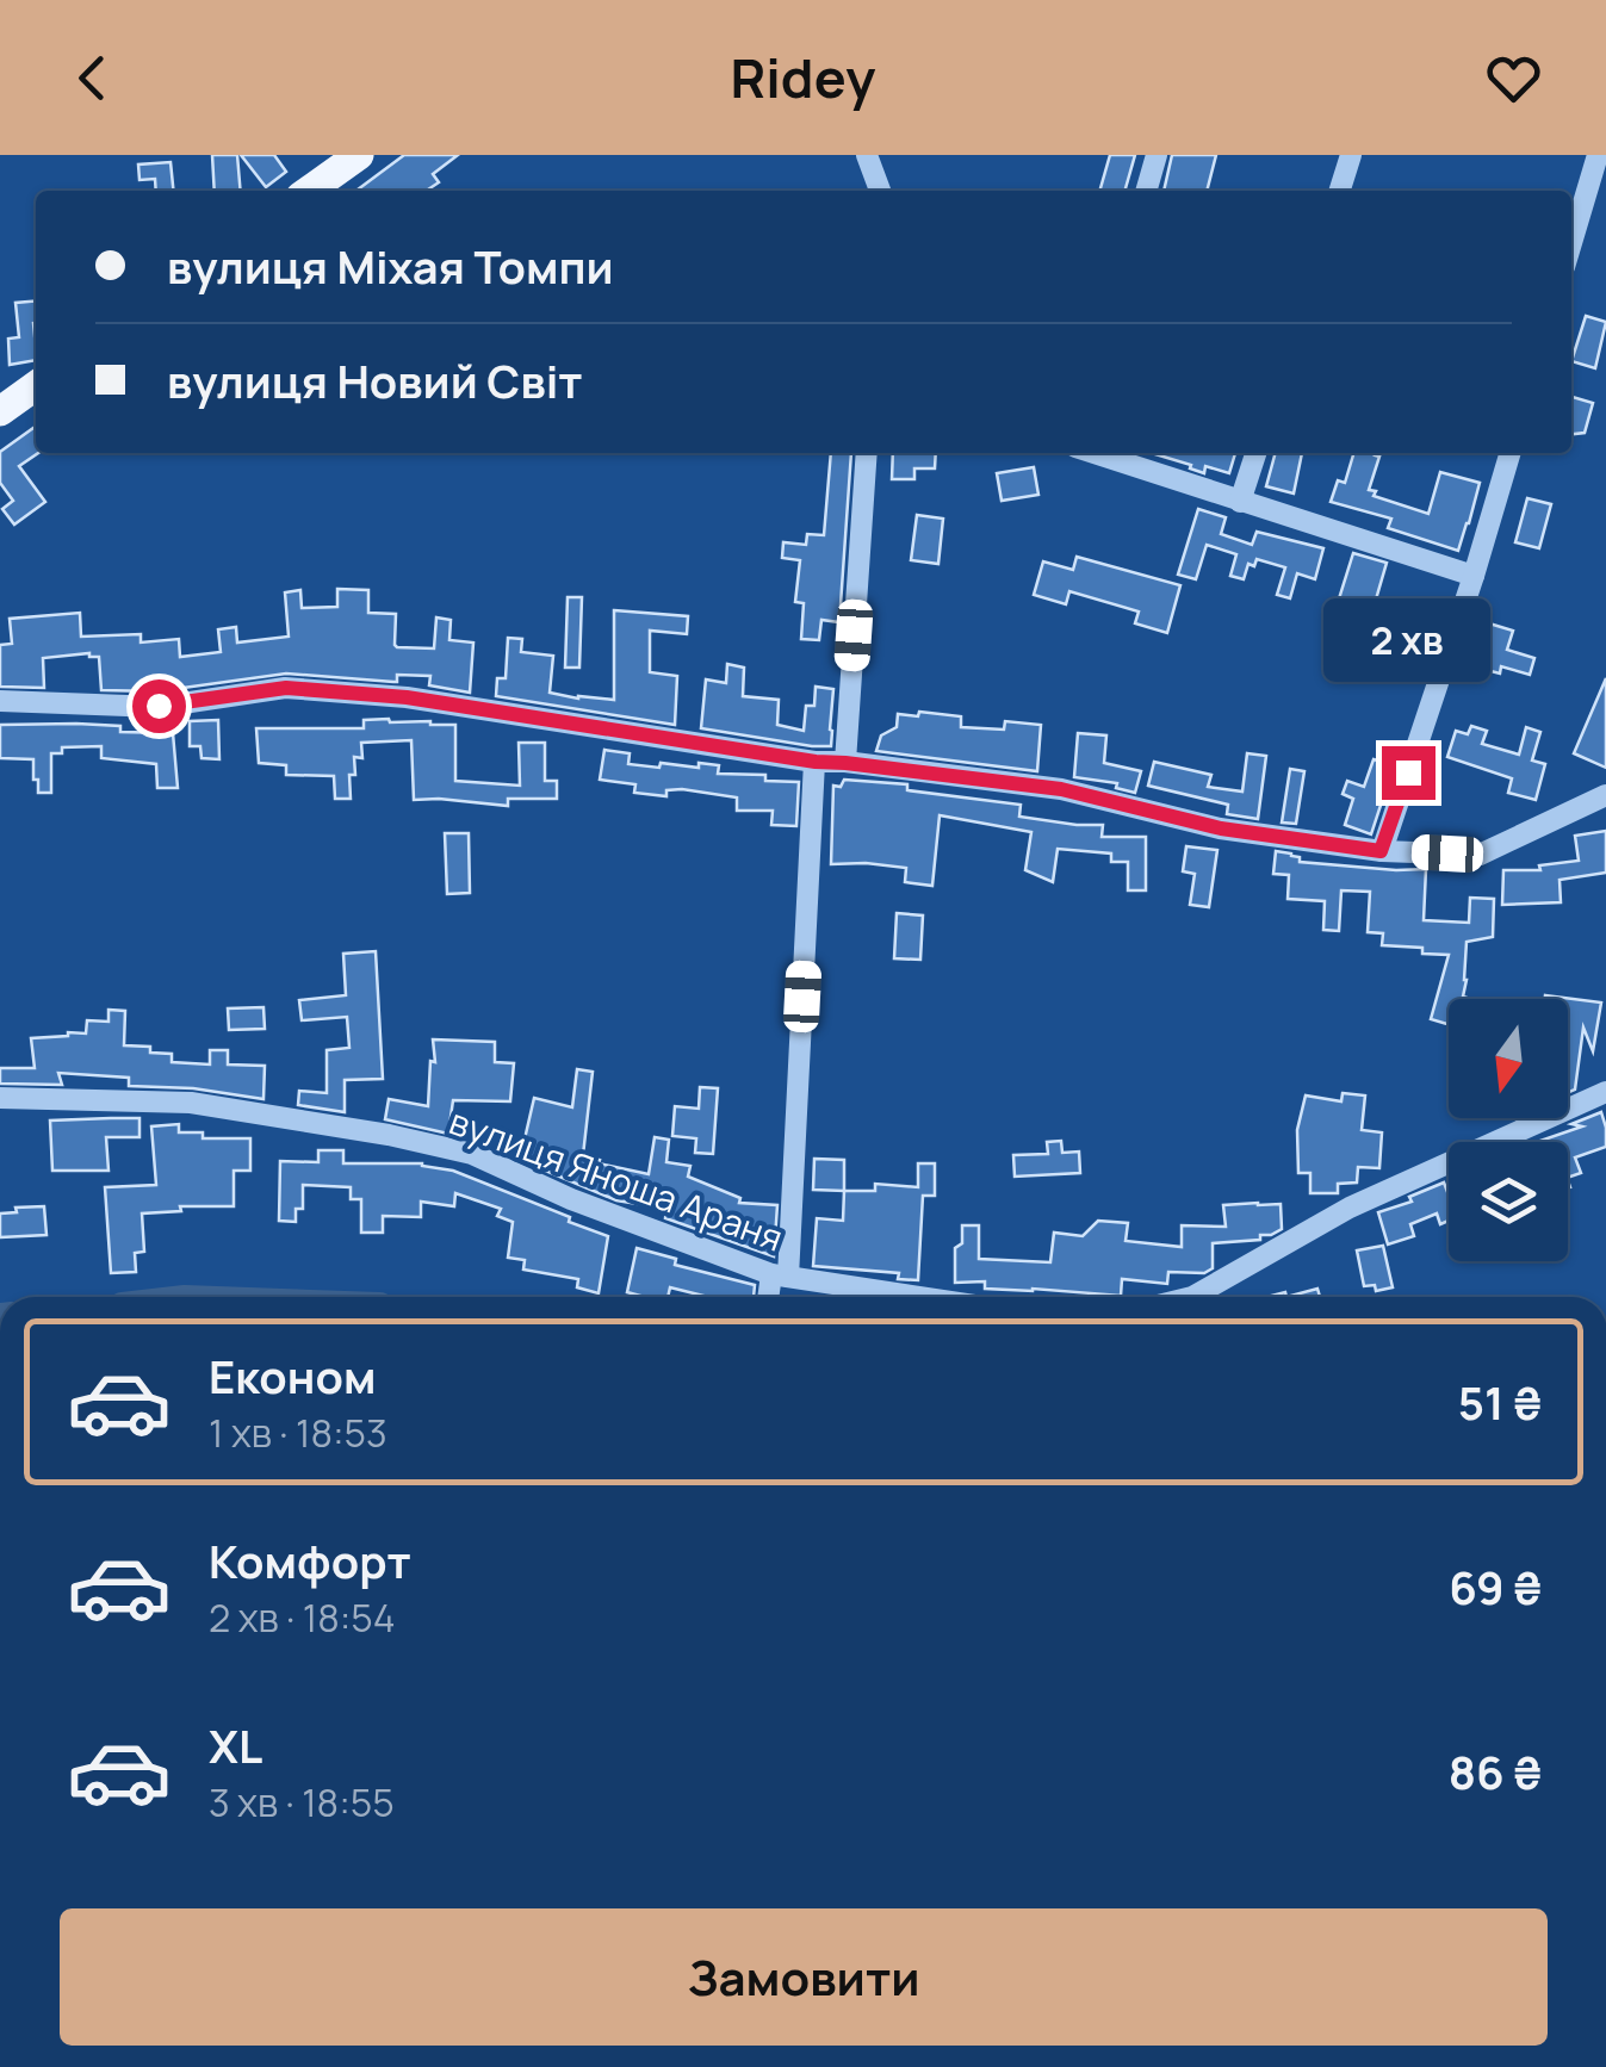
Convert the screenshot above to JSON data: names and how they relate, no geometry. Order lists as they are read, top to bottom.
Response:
{
  "streets": {
    "street": ["вулиця Яноша Араня"]
  },
  "north": "bottom",
  "page": {
    "header": "Ridey",
    "banner": ["вулиця Міхая Томпи", "вулиця Новий Світ"],
    "bubble": "2 хв",
    "list": [
      {
        "name": "Економ",
        "note": "1 хв · 18:53",
        "value": "51 ₴"
      },
      {
        "name": "Комфорт",
        "note": "2 хв · 18:54",
        "value": "69 ₴"
      },
      {
        "name": "XL",
        "note": "3 хв · 18:55",
        "value": "86 ₴"
      }
    ],
    "buttons": "Замовити"
  }
}
